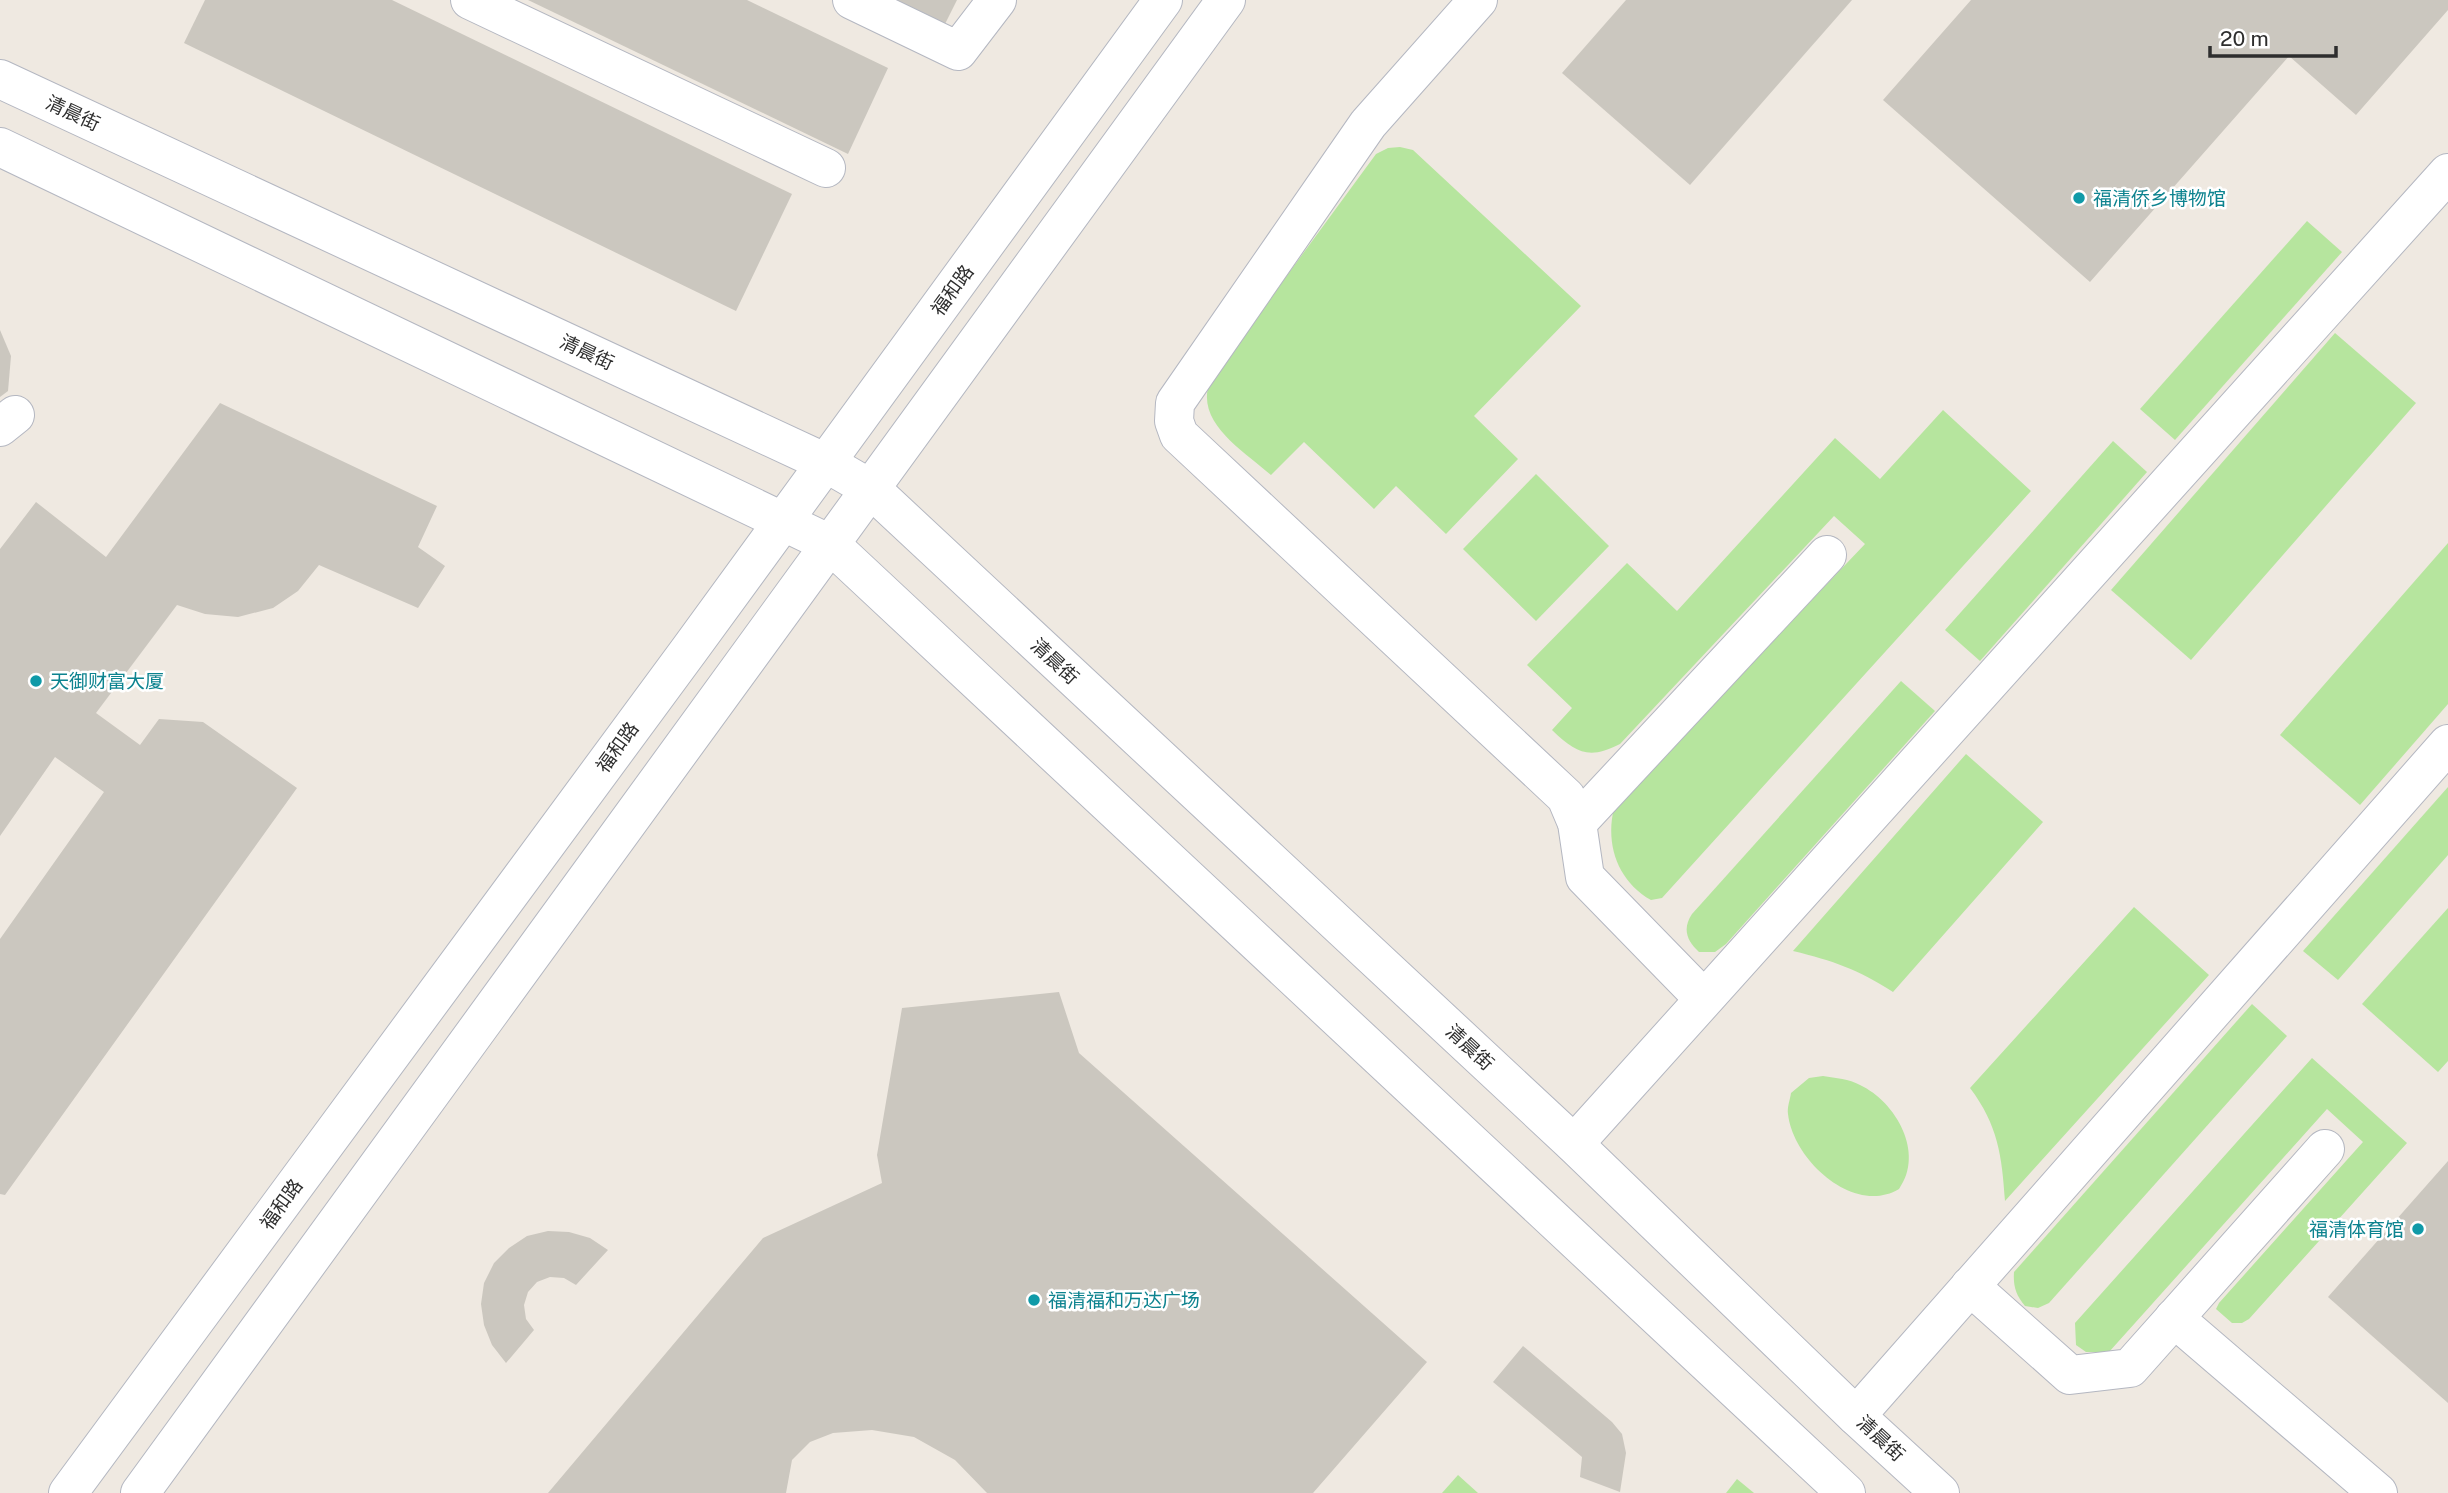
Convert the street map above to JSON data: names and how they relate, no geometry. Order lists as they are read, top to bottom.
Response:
{
  "streets": {
    "street": ["清晨街", "福和路"]
  },
  "crossings": [
    ["清晨街", "福和路"]
  ],
  "places": [
    "福清侨乡博物馆",
    "天御财富大厦",
    "福清体育馆",
    "福清福和万达广场"
  ],
  "scale_bar": "20 m"
}
